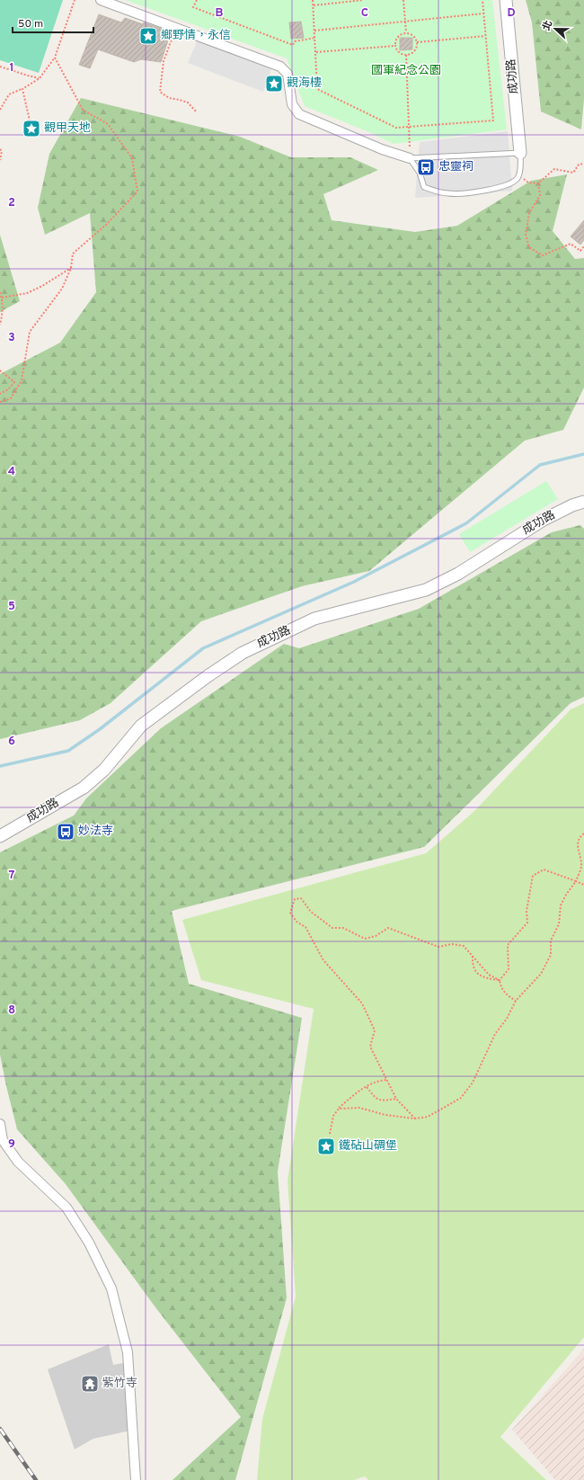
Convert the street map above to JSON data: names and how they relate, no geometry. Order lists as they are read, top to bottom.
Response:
{
  "streets": {
    "street": ["成功路"]
  },
  "parks": ["國軍紀念公園"],
  "places": {
    "place": [
      "鄉野情，永信",
      "觀海樓",
      "觀甲天地",
      "鐵砧山碉堡"
    ],
    "bus stop": ["忠靈祠", "妙法寺"],
    "temple": ["紫竹寺"]
  },
  "scale_bar": "50 m",
  "north": "left",
  "grid": {
    "columns": ["B", "C", "D"],
    "rows": [
      "1",
      "2",
      "3",
      "4",
      "5",
      "6",
      "7",
      "8",
      "9"
    ]
  }
}
